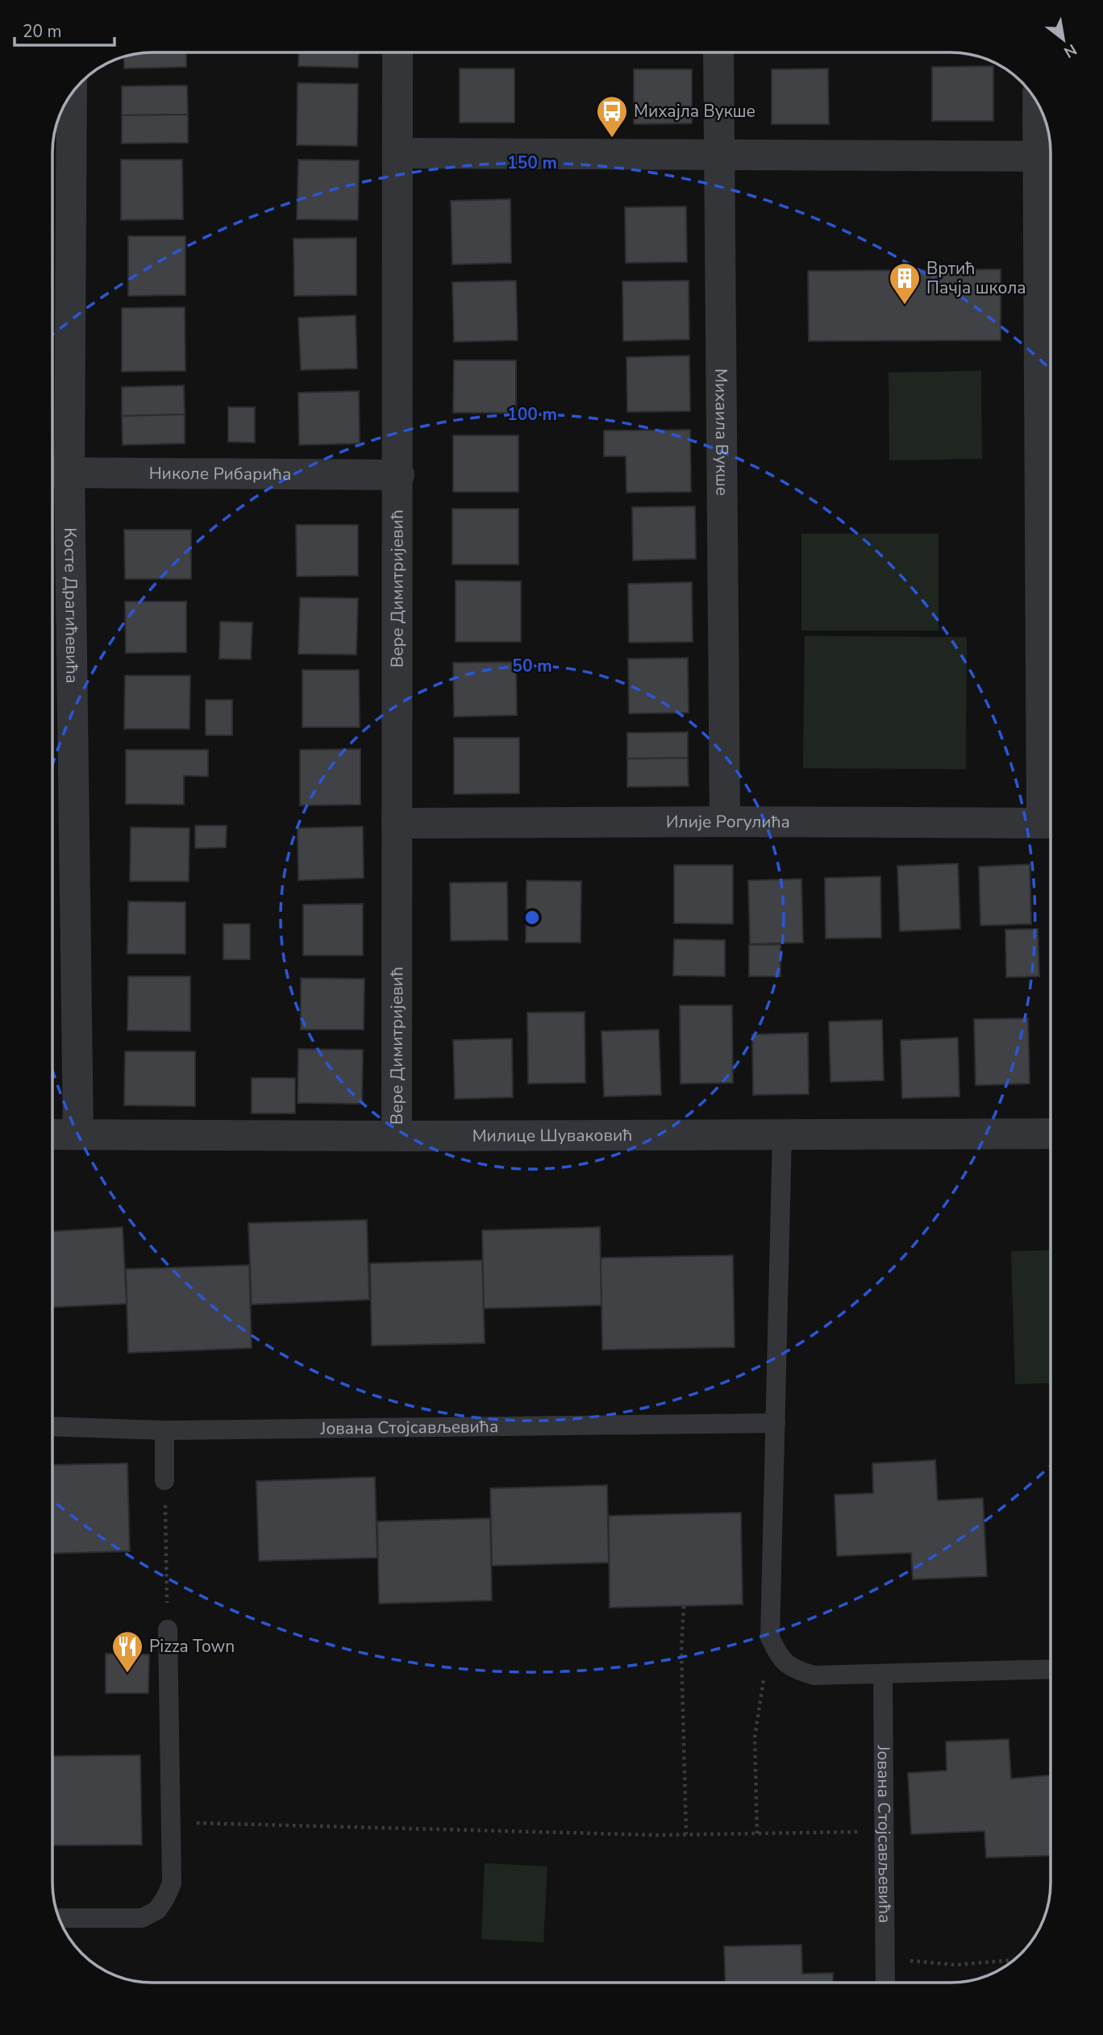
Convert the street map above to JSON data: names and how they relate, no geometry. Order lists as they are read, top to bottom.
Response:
{
  "streets": {
    "street": [
      "Михаила Вукше",
      "Николе Рибарића",
      "Вере Димитријевић",
      "Косте Драгићевића",
      "Илије Рогулића",
      "Милице Шуваковић"
    ],
    "lane": ["Јована Стојсављевића"]
  },
  "crossings": [
    ["Михаила Вукше", "Илије Рогулића"],
    ["Николе Рибарића", "Вере Димитријевић"],
    ["Николе Рибарића", "Косте Драгићевића"],
    ["Вере Димитријевић", "Илије Рогулића"],
    ["Вере Димитријевић", "Милице Шуваковић"],
    ["Косте Драгићевића", "Милице Шуваковић"]
  ],
  "places": {
    "bus stop": ["Михајла Вукше"],
    "building": ["Вртић Пачја школа"],
    "restaurant": ["Pizza Town"]
  },
  "scale_bar": "20 m",
  "north": "bottom right",
  "rings": ["150 m", "100 m", "50 m"]
}
